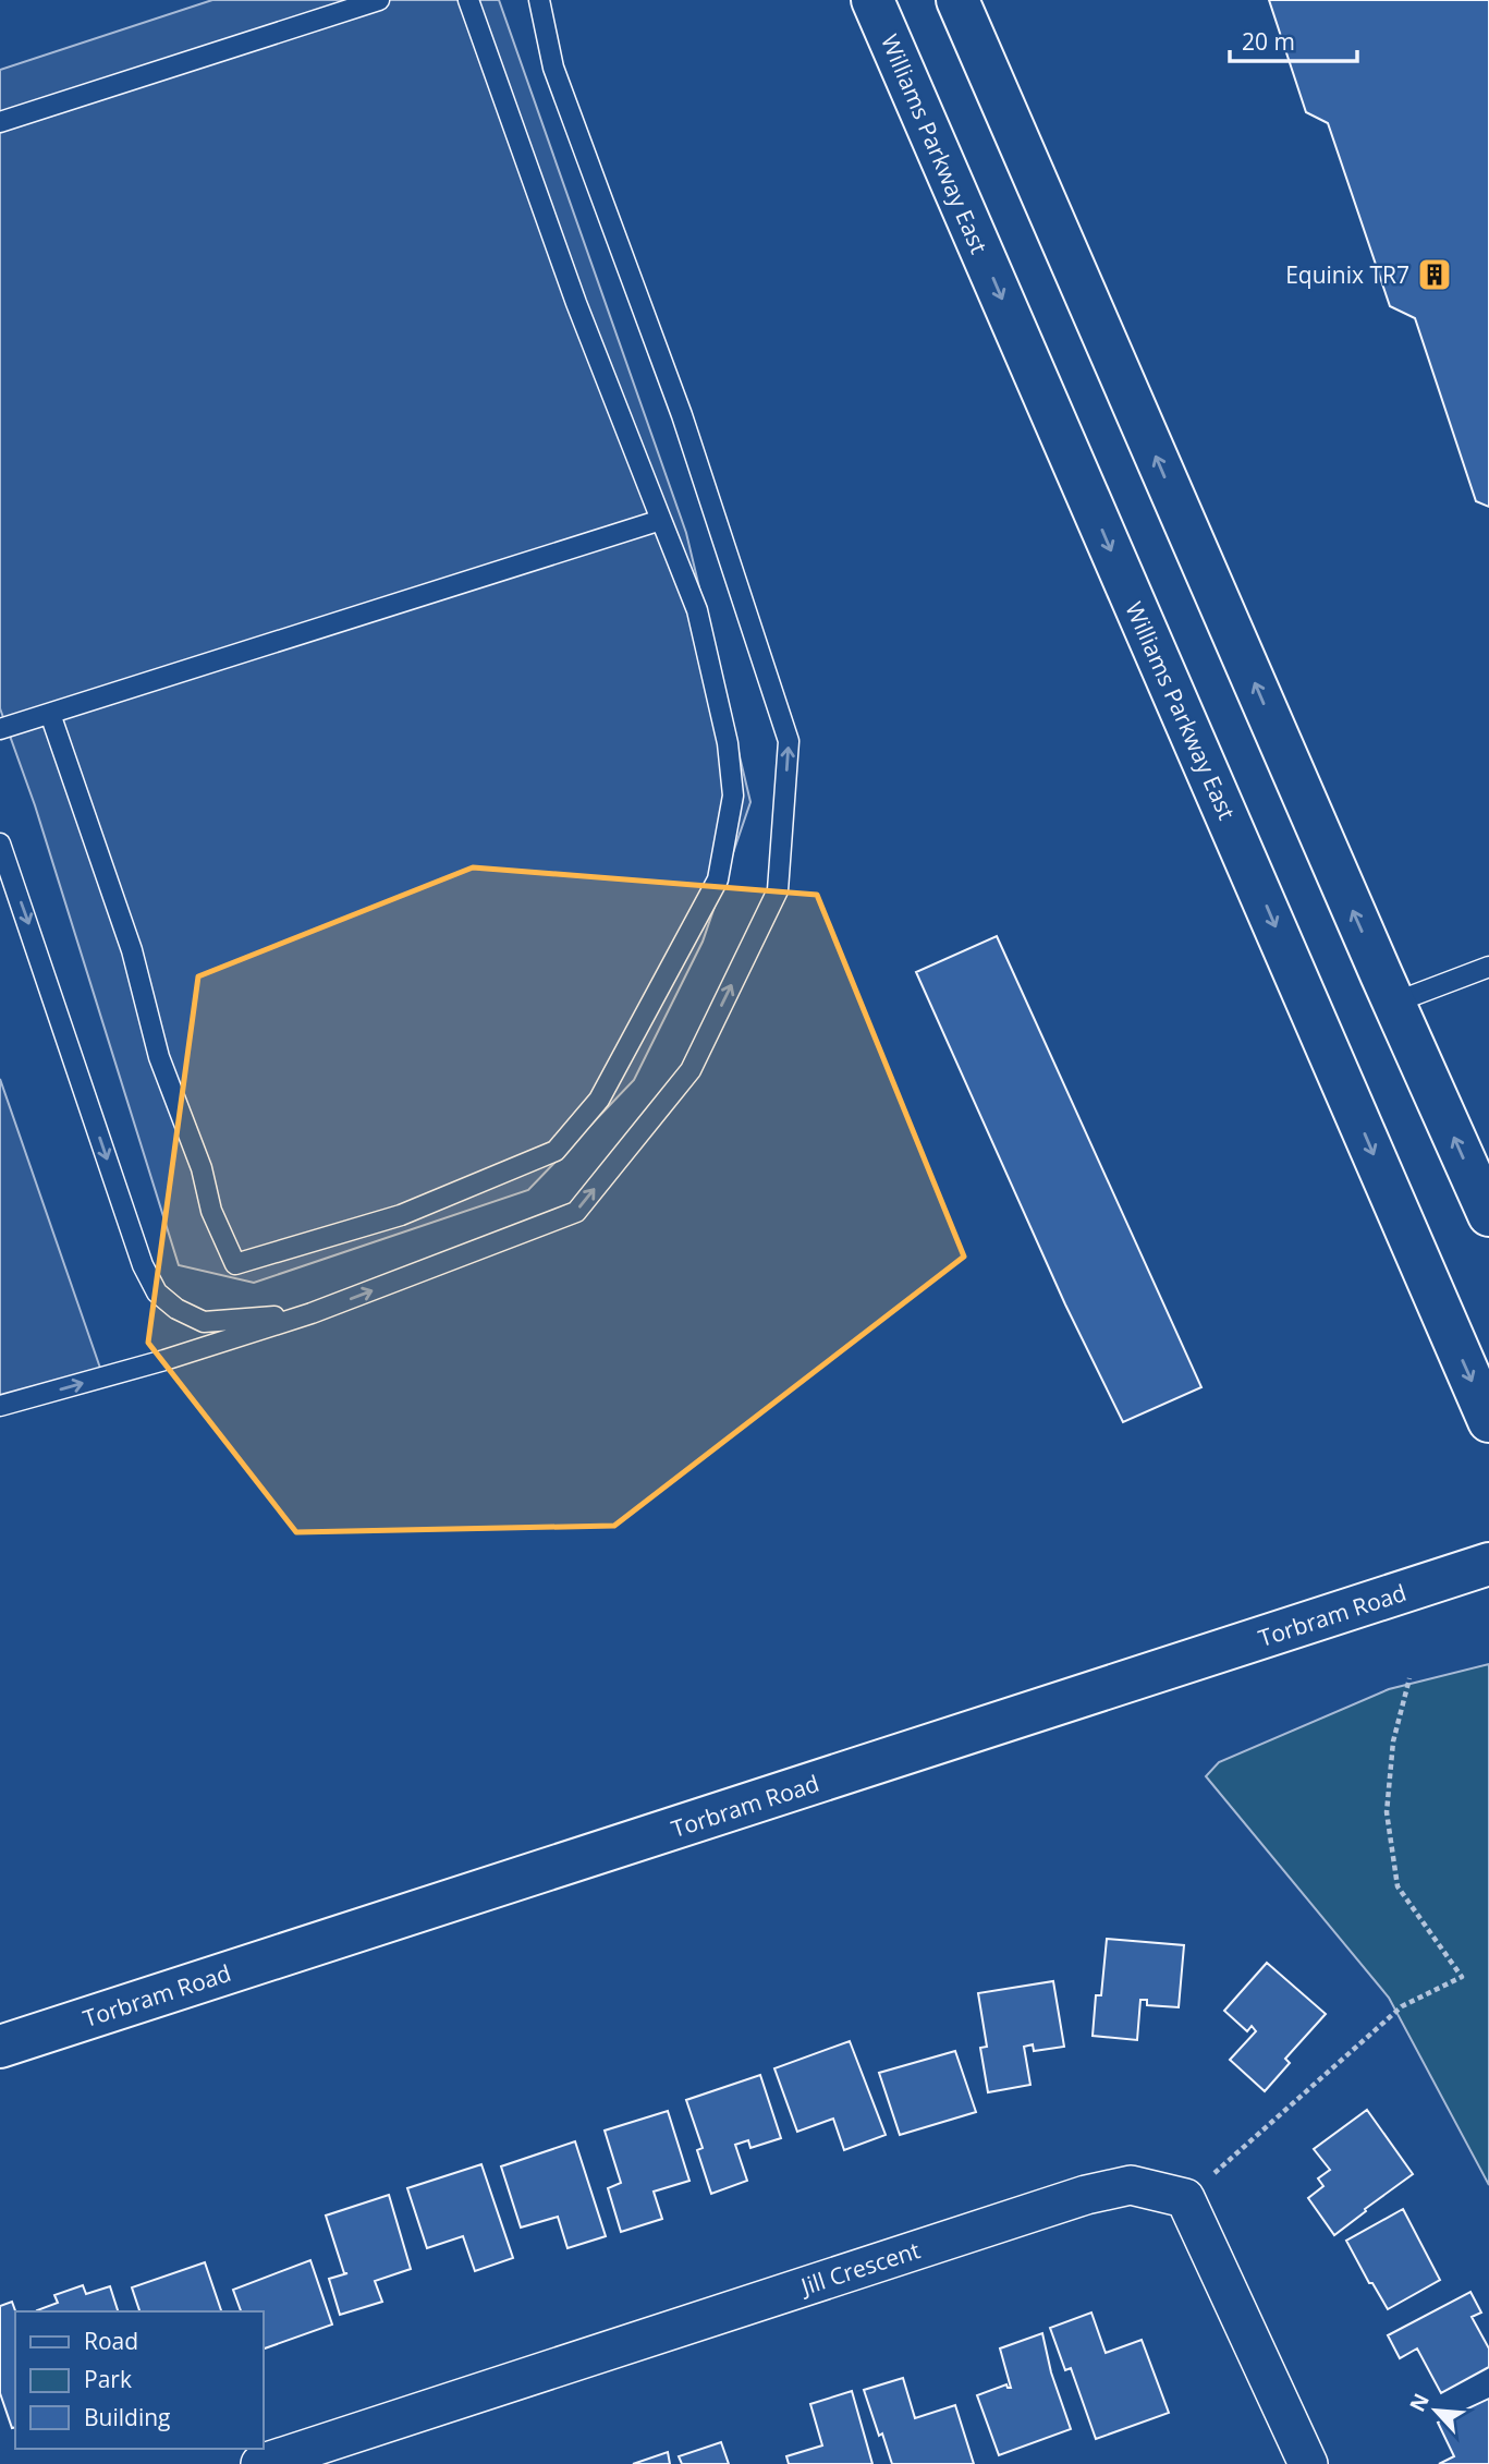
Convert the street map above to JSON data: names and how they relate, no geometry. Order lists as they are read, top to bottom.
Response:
{
  "streets": {
    "main road": ["Williams Parkway East", "Torbram Road"],
    "street": ["Jill Crescent"]
  },
  "places": {
    "building": ["Equinix TR7"]
  },
  "legend": ["Road", "Park", "Building"],
  "scale_bar": "20 m",
  "north": "top left"
}
